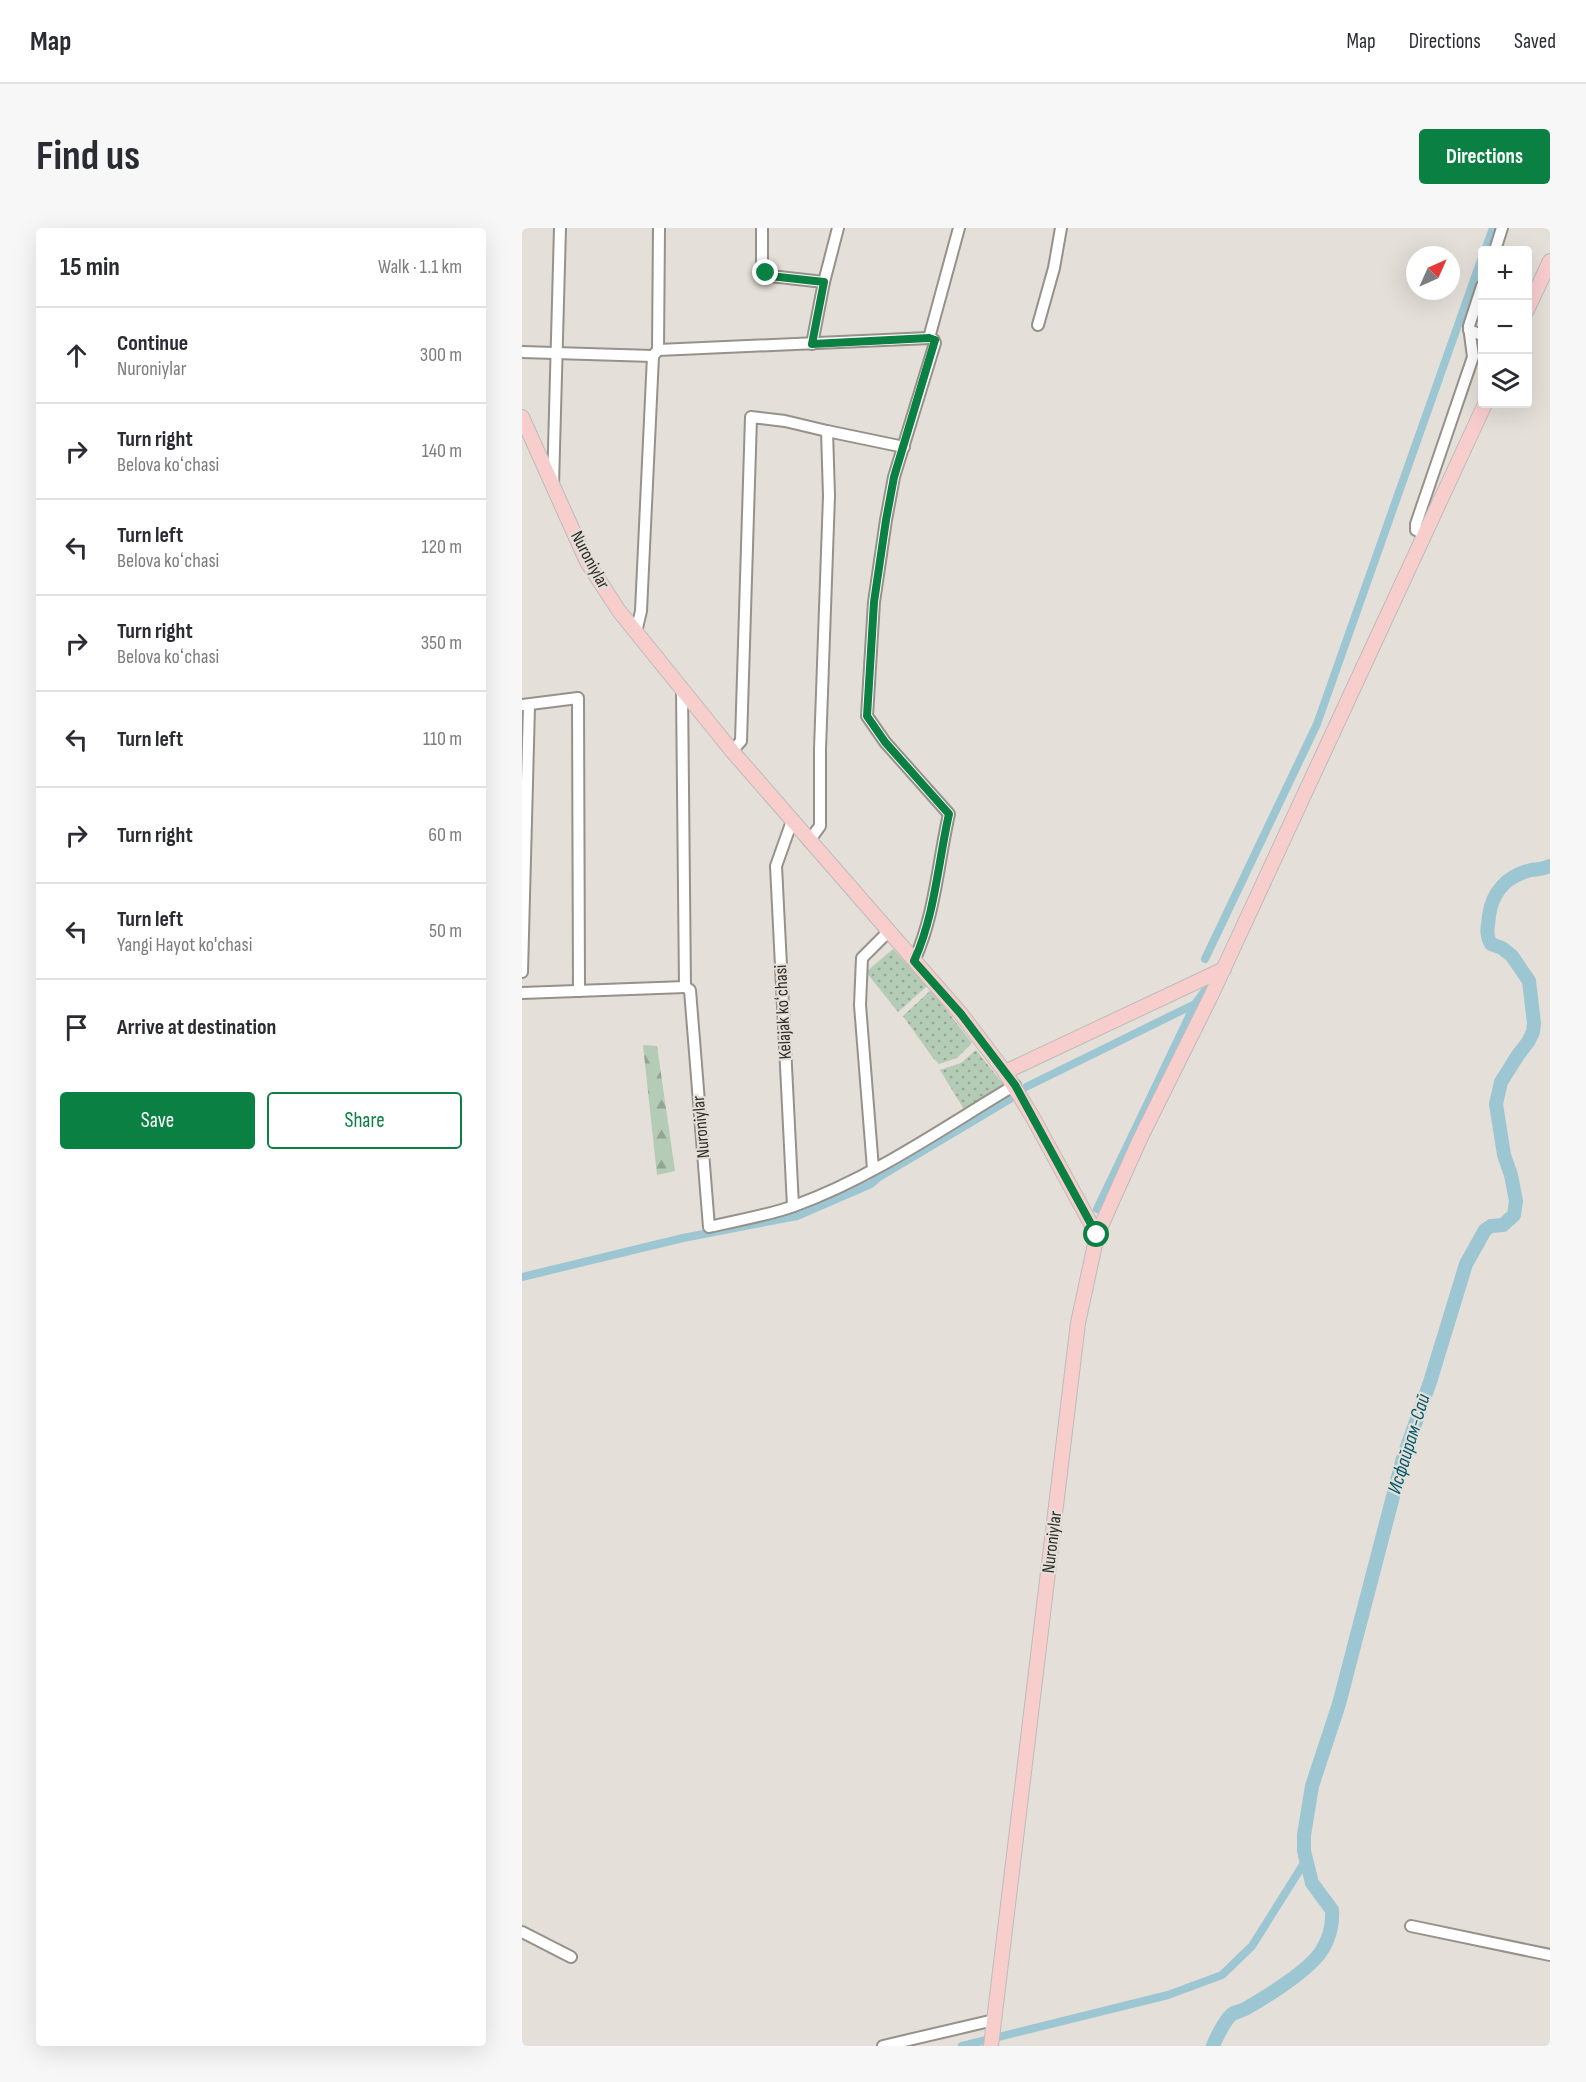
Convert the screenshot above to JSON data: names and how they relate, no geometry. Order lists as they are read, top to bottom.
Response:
{
  "streets": {
    "main road": ["Nuroniylar"],
    "street": ["Kelajak koʻchasi"]
  },
  "crossings": [
    ["Nuroniylar", "Kelajak koʻchasi"]
  ],
  "water": ["Исфайрам-Сай"],
  "north": "top right",
  "page": {
    "header": "Map",
    "nav": ["Map", "Directions", "Saved"],
    "buttons": [
      "Directions",
      ["Save", "Share"]
    ],
    "title": "Find us",
    "heading": ["15 min", "Walk · 1.1 km"],
    "map_buttons": ["+", "−"],
    "list": [
      ["Continue", "Nuroniylar", "300 m"],
      ["Turn right", "Belova koʻchasi", "140 m"],
      ["Turn left", "Belova koʻchasi", "120 m"],
      ["Turn right", "Belova koʻchasi", "350 m"],
      ["Turn left", "110 m"],
      ["Turn right", "60 m"],
      ["Turn left", "Yangi Hayot ko'chasi", "50 m"],
      "Arrive at destination"
    ]
  }
}
